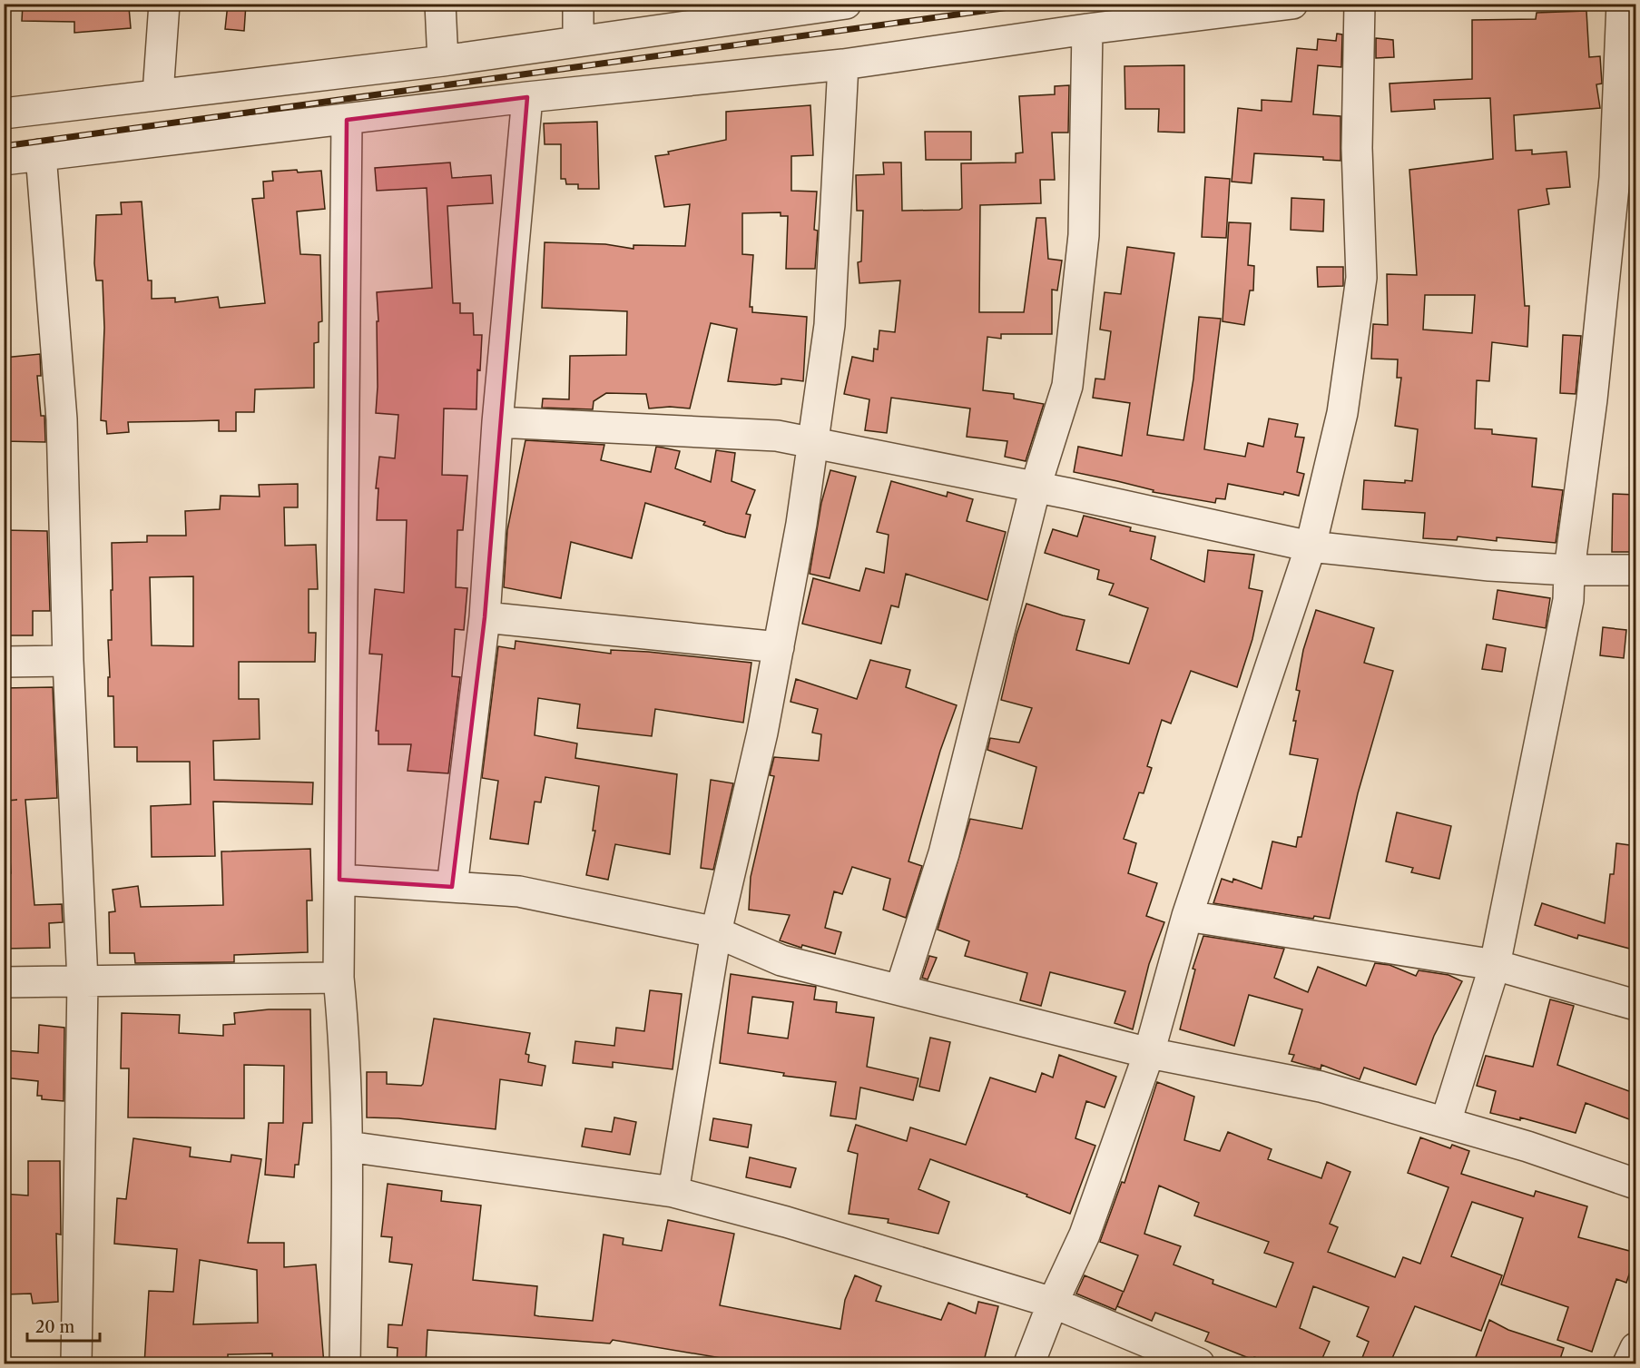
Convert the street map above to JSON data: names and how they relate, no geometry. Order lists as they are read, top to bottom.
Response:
{
  "scale_bar": "20 m"
}
